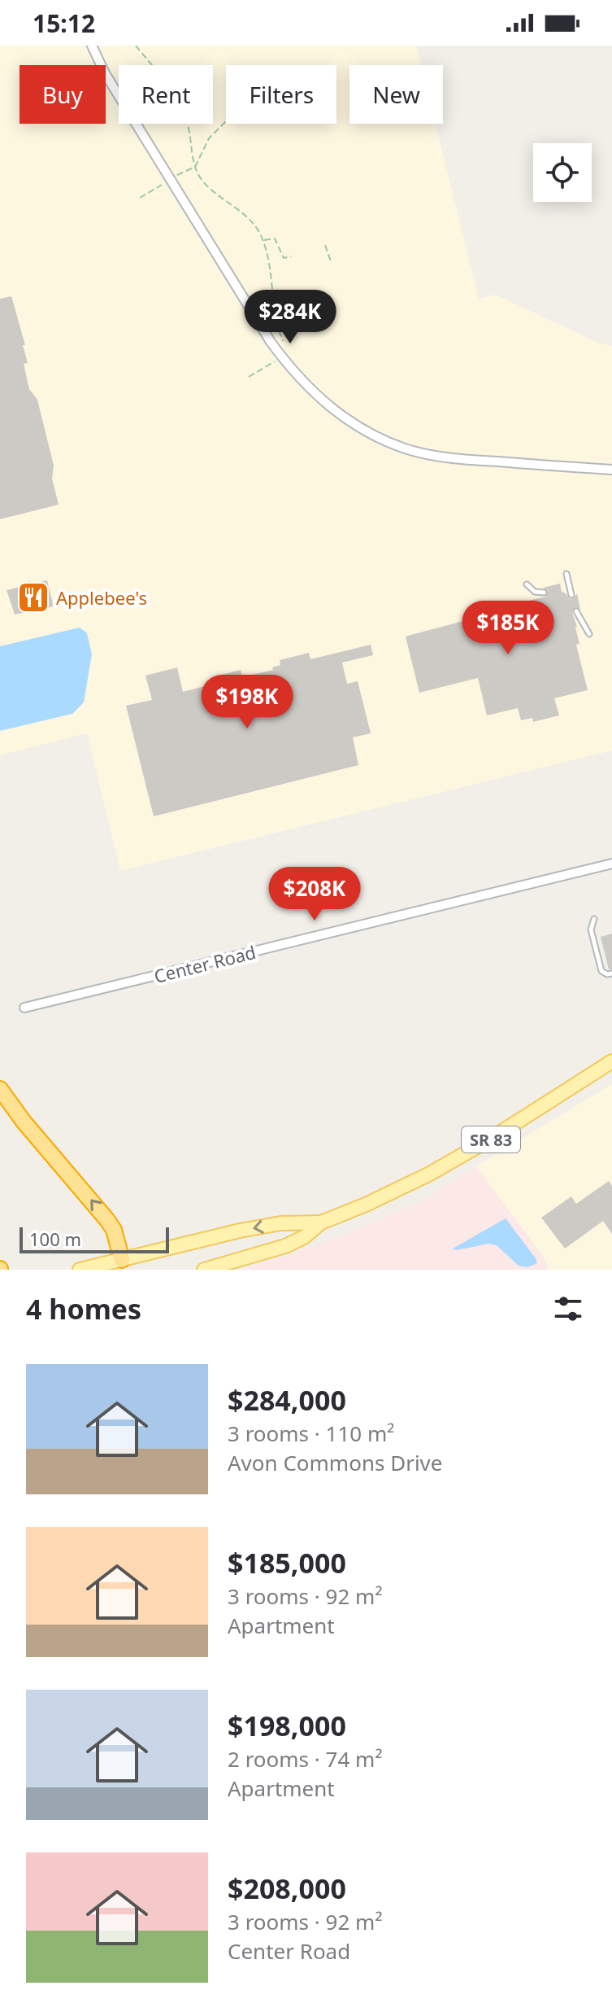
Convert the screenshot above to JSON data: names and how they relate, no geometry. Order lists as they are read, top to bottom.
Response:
{
  "streets": {
    "main road": ["SR 83"],
    "street": ["Center Road"]
  },
  "places": {
    "restaurant": ["Applebee's"]
  },
  "scale_bar": "100 m",
  "page": {
    "status": "15:12",
    "chip": [
      "Buy",
      "Rent",
      "Filters",
      "New"
    ],
    "price": [
      "$284K",
      "$185K",
      "$198K",
      "$208K"
    ],
    "scale": "100 m",
    "heading": "4 homes",
    "list": [
      {
        "name": "$284,000",
        "note": "3 rooms · 110 m² · Avon Commons Drive"
      },
      {
        "name": "$185,000",
        "note": "3 rooms · 92 m² · Apartment"
      },
      {
        "name": "$198,000",
        "note": "2 rooms · 74 m² · Apartment"
      },
      {
        "name": "$208,000",
        "note": "3 rooms · 92 m² · Center Road"
      }
    ]
  }
}
